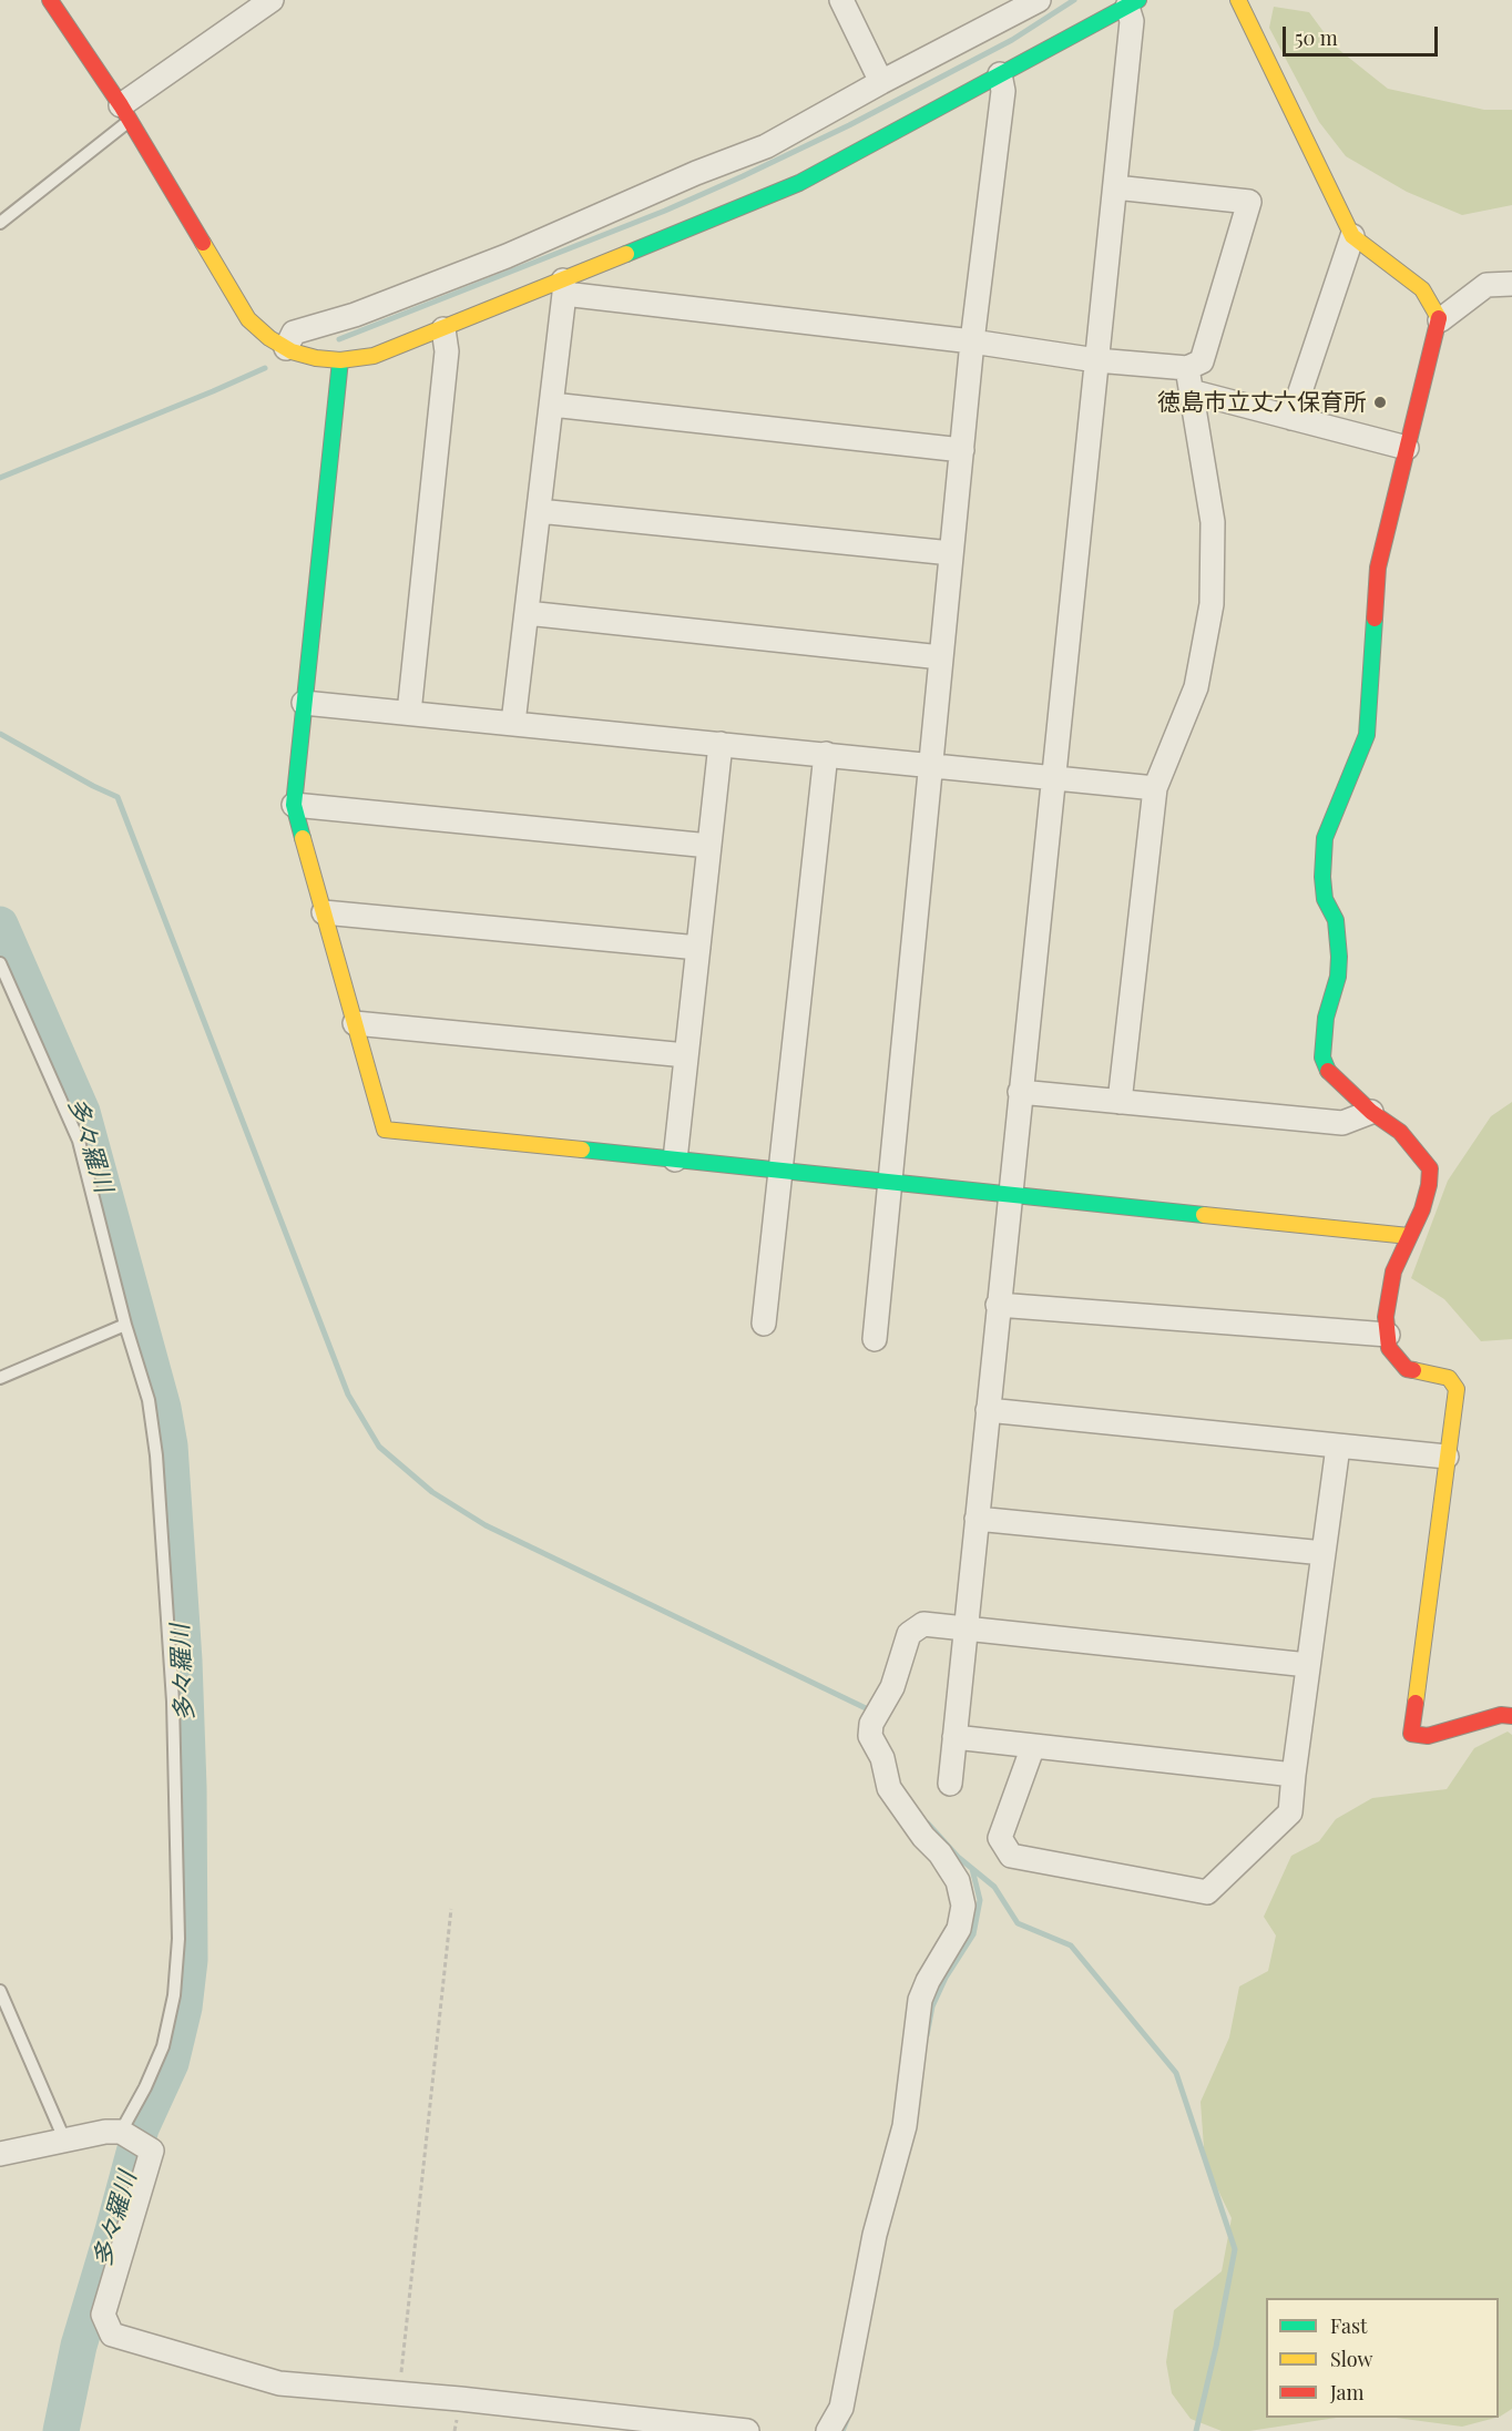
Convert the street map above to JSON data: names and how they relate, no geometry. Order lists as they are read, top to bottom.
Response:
{
  "water": ["多々羅川"],
  "places": ["徳島市立丈六保育所"],
  "legend": ["Fast", "Slow", "Jam"],
  "scale_bar": "50 m"
}
